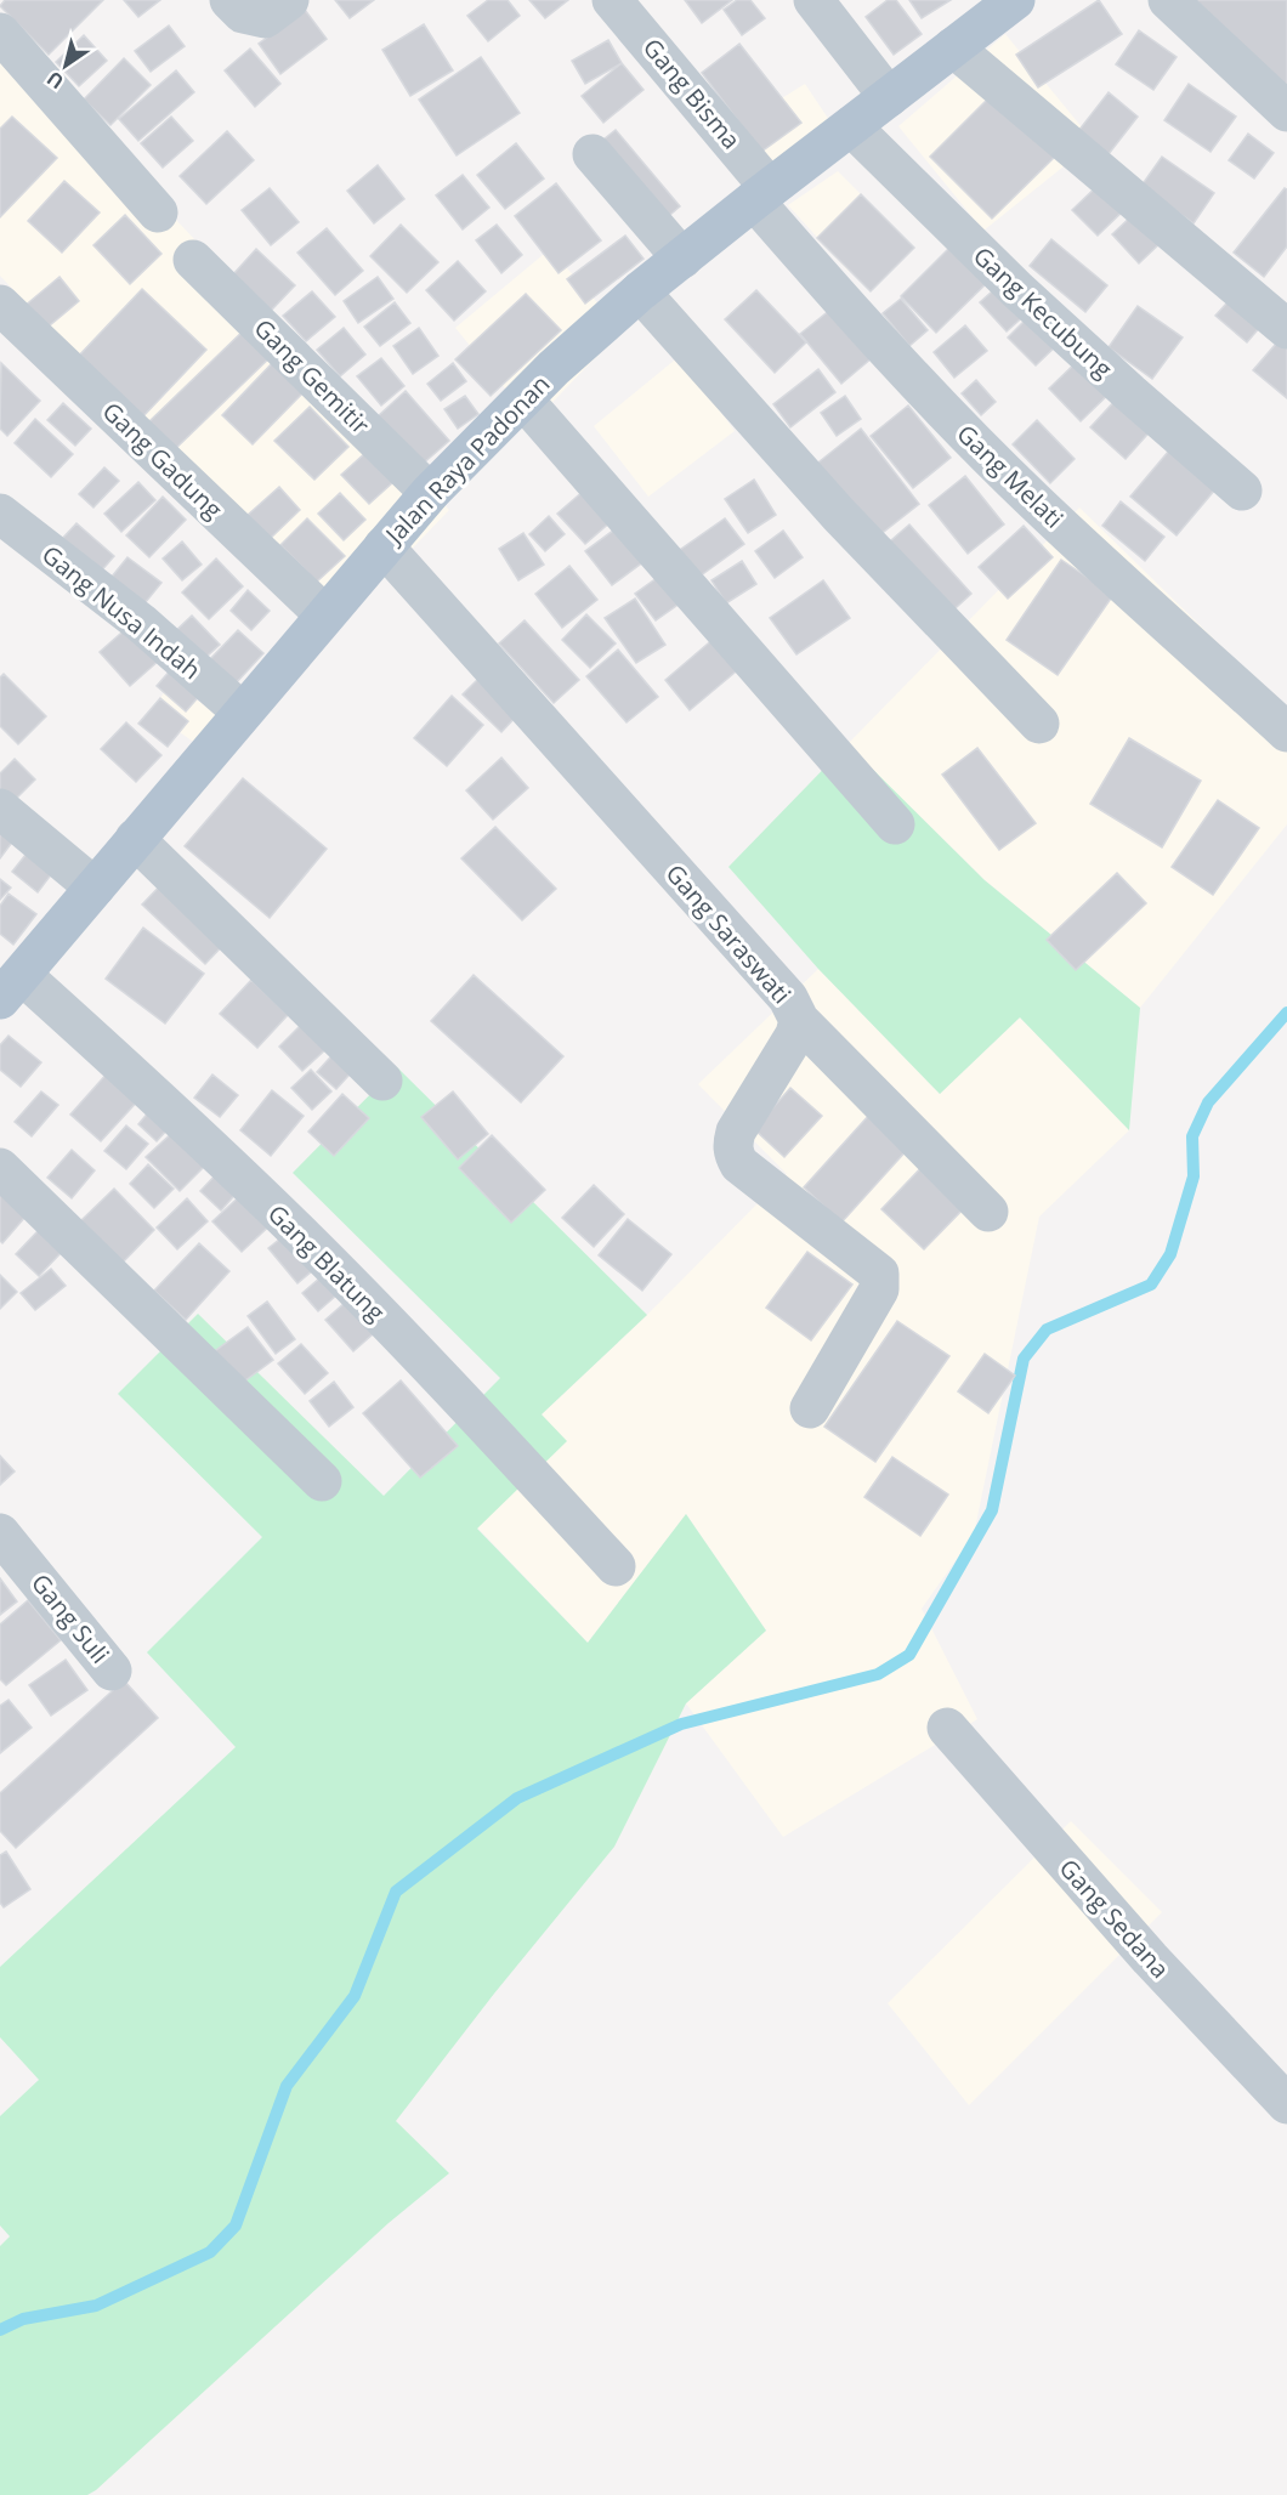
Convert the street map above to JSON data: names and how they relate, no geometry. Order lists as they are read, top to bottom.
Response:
{
  "streets": {
    "main road": ["Jalan Raya Padonan"],
    "street": [
      "Gang Bisma",
      "Gang Kecubung",
      "Gang Gemitir",
      "Gang Gadung",
      "Gang Melati",
      "Gang Nusa Indah",
      "Gang Saraswati",
      "Gang Blatung",
      "Gang Suli",
      "Gang Sedana"
    ]
  },
  "crossings": [
    ["Gang Bisma", "Jalan Raya Padonan"],
    ["Gang Bisma", "Gang Melati"],
    ["Gang Kecubung", "Jalan Raya Padonan"],
    ["Gang Gemitir", "Jalan Raya Padonan"],
    ["Jalan Raya Padonan", "Gang Gadung"],
    ["Jalan Raya Padonan", "Gang Melati"],
    ["Jalan Raya Padonan", "Gang Nusa Indah"],
    ["Jalan Raya Padonan", "Gang Saraswati"],
    ["Jalan Raya Padonan", "Gang Blatung"]
  ],
  "north": "bottom left"
}
